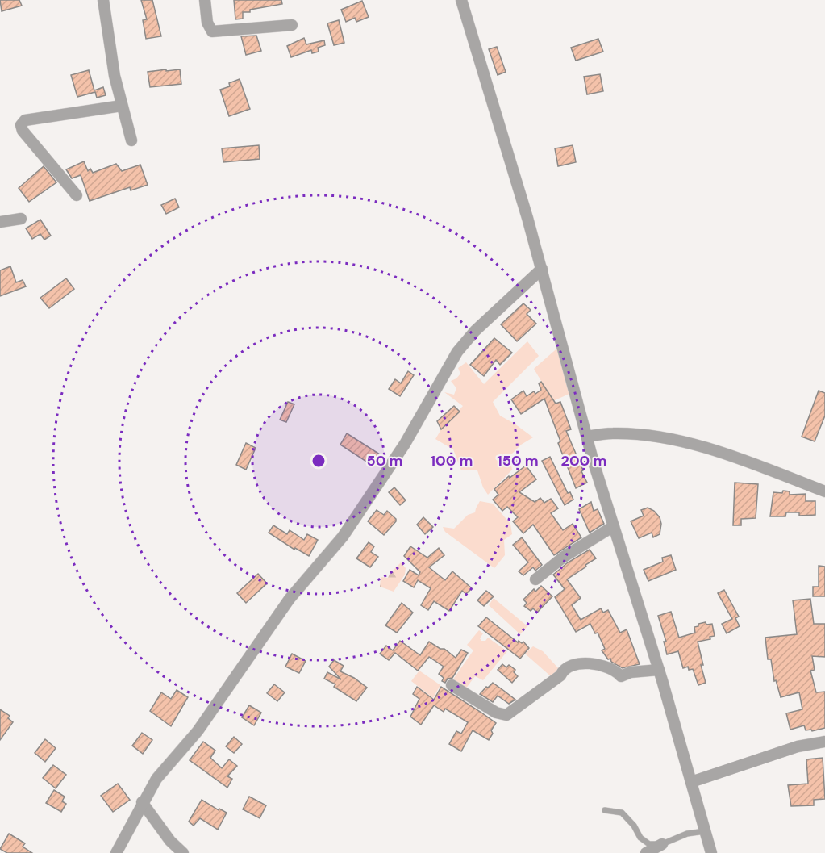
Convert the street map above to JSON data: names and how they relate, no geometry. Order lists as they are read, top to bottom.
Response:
{
  "rings": [
    "50 m",
    "100 m",
    "150 m",
    "200 m"
  ]
}
